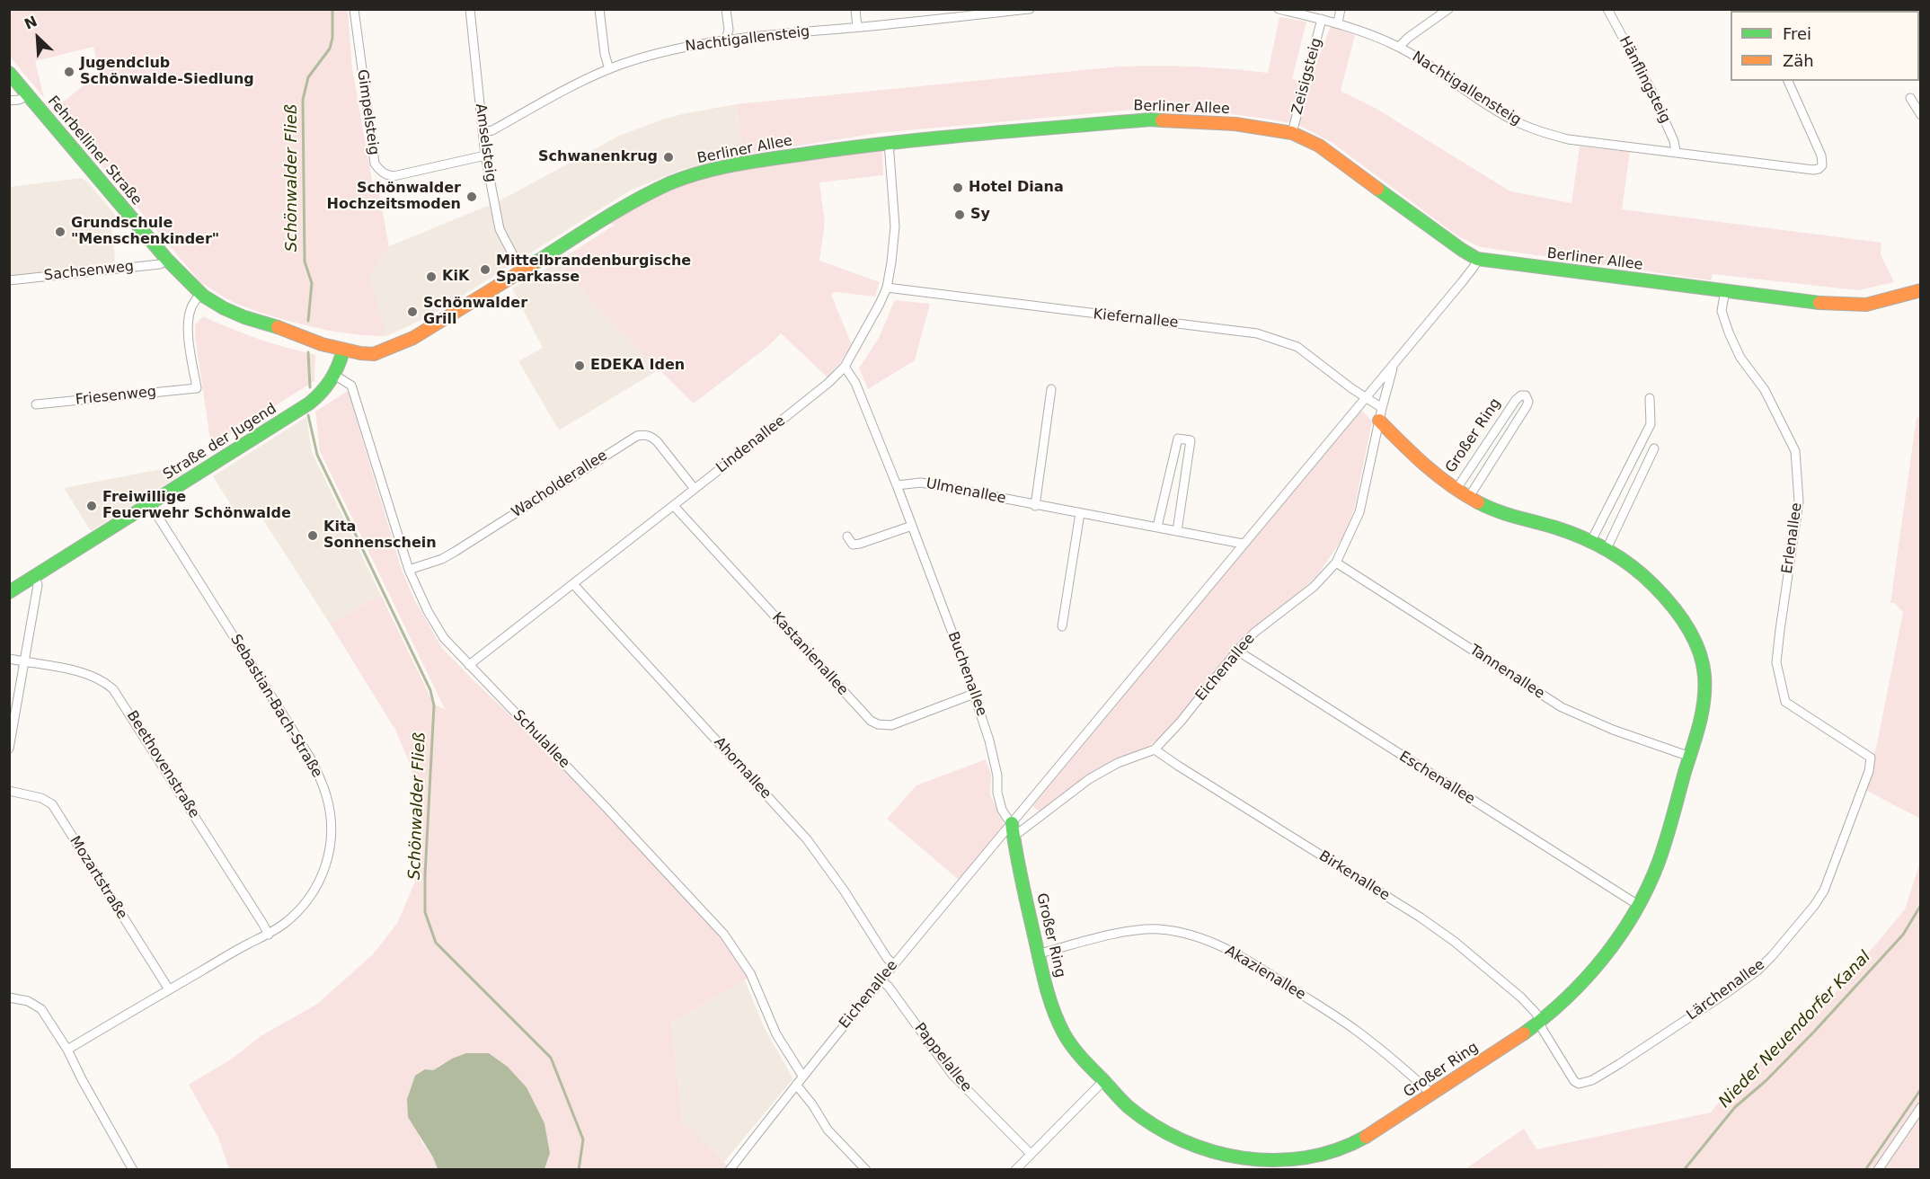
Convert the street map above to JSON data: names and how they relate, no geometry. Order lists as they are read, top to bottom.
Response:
{
  "streets": {
    "main road": [
      "Berliner Allee",
      "Fehrbelliner Straße",
      "Großer Ring",
      "Straße der Jugend"
    ],
    "street": [
      "Nachtigallensteig",
      "Zeisigsteig",
      "Hänflingsteig",
      "Gimpelsteig",
      "Amselsteig",
      "Sachsenweg",
      "Kiefernallee",
      "Friesenweg",
      "Lindenallee",
      "Wacholderallee",
      "Ulmenallee",
      "Erlenallee",
      "Kastanienallee",
      "Eichenallee",
      "Tannenallee",
      "Buchenallee",
      "Sebastian-Bach-Straße",
      "Schulallee",
      "Beethovenstraße",
      "Ahornallee",
      "Eschenallee",
      "Birkenallee",
      "Mozartstraße",
      "Akazienallee",
      "Lärchenallee",
      "Pappelallee"
    ]
  },
  "crossings": [
    ["Nachtigallensteig", "Zeisigsteig"],
    ["Nachtigallensteig", "Hänflingsteig"],
    ["Nachtigallensteig", "Amselsteig"],
    ["Zeisigsteig", "Berliner Allee"],
    ["Berliner Allee", "Amselsteig"],
    ["Berliner Allee", "Fehrbelliner Straße"],
    ["Berliner Allee", "Lindenallee"],
    ["Berliner Allee", "Erlenallee"],
    ["Berliner Allee", "Eichenallee"],
    ["Gimpelsteig", "Amselsteig"],
    ["Fehrbelliner Straße", "Sachsenweg"],
    ["Fehrbelliner Straße", "Friesenweg"],
    ["Fehrbelliner Straße", "Straße der Jugend"],
    ["Kiefernallee", "Lindenallee"],
    ["Kiefernallee", "Eichenallee"],
    ["Großer Ring", "Eichenallee"],
    ["Großer Ring", "Tannenallee"],
    ["Großer Ring", "Buchenallee"],
    ["Großer Ring", "Eschenallee"],
    ["Großer Ring", "Birkenallee"],
    ["Großer Ring", "Akazienallee"],
    ["Großer Ring", "Lärchenallee"],
    ["Straße der Jugend", "Sebastian-Bach-Straße"],
    ["Straße der Jugend", "Schulallee"],
    ["Lindenallee", "Wacholderallee"],
    ["Lindenallee", "Kastanienallee"],
    ["Lindenallee", "Buchenallee"],
    ["Lindenallee", "Schulallee"],
    ["Lindenallee", "Ahornallee"],
    ["Wacholderallee", "Schulallee"],
    ["Ulmenallee", "Eichenallee"],
    ["Ulmenallee", "Buchenallee"],
    ["Erlenallee", "Lärchenallee"],
    ["Kastanienallee", "Buchenallee"],
    ["Eichenallee", "Tannenallee"],
    ["Eichenallee", "Buchenallee"],
    ["Eichenallee", "Schulallee"],
    ["Eichenallee", "Ahornallee"],
    ["Eichenallee", "Eschenallee"],
    ["Eichenallee", "Birkenallee"],
    ["Eichenallee", "Pappelallee"],
    ["Sebastian-Bach-Straße", "Beethovenstraße"],
    ["Sebastian-Bach-Straße", "Mozartstraße"],
    ["Birkenallee", "Lärchenallee"]
  ],
  "water": ["Schönwalder Fließ", "Nieder Neuendorfer Kanal"],
  "places": [
    "Jugendclub Schönwalde-Siedlung",
    "Schwanenkrug",
    "Hotel Diana",
    "Schönwalder Hochzeitsmoden",
    "Sy",
    "Grundschule \"Menschenkinder\"",
    "Mittelbrandenburgische Sparkasse",
    "KiK",
    "Schönwalder Grill",
    "EDEKA Iden",
    "Freiwillige Feuerwehr Schönwalde",
    "Kita Sonnenschein"
  ],
  "legend": ["Frei", "Zäh"],
  "north": "top left"
}
